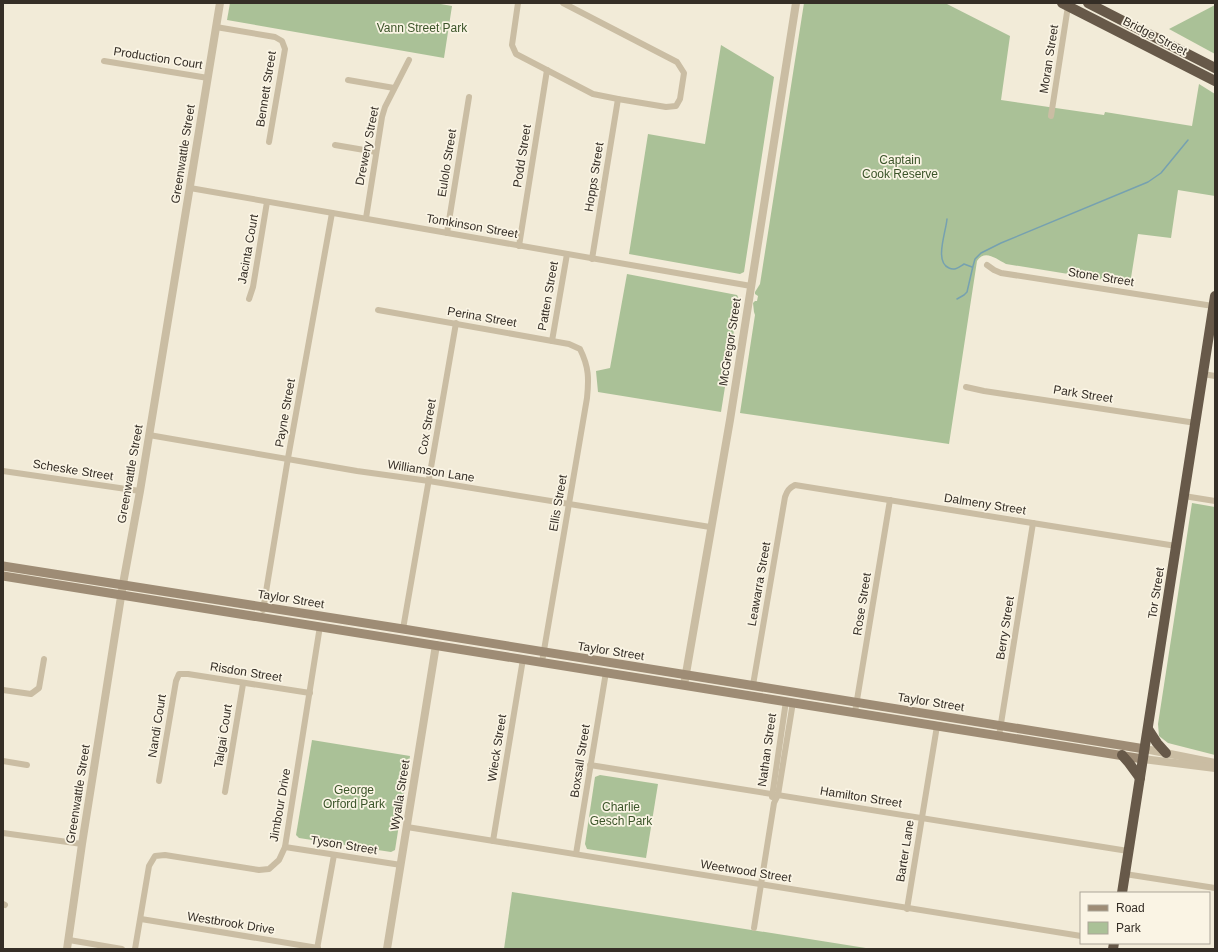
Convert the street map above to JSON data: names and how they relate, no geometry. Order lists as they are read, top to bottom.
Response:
{
  "streets": {
    "highway": ["Bridge Street", "Tor Street"],
    "main road": ["Taylor Street"],
    "street": [
      "Production Court",
      "Moran Street",
      "Bennett Street",
      "Drewery Street",
      "Greenwattle Street",
      "Podd Street",
      "Eulolo Street",
      "Hopps Street",
      "Tomkinson Street",
      "Jacinta Court",
      "Stone Street",
      "Patten Street",
      "Perina Street",
      "McGregor Street",
      "Park Street",
      "Payne Street",
      "Cox Street",
      "Scheske Street",
      "Williamson Lane",
      "Ellis Street",
      "Dalmeny Street",
      "Leawarra Street",
      "Rose Street",
      "Berry Street",
      "Risdon Street",
      "Nandi Court",
      "Talgai Court",
      "Wieck Street",
      "Nathan Street",
      "Boxsall Street",
      "Wyalla Street",
      "Hamilton Street",
      "Jimbour Drive",
      "Tyson Street",
      "Barter Lane",
      "Weetwood Street",
      "Westbrook Drive"
    ]
  },
  "crossings": [
    ["Bridge Street", "Moran Street"],
    ["Production Court", "Greenwattle Street"],
    ["Bennett Street", "Greenwattle Street"],
    ["Drewery Street", "Tomkinson Street"],
    ["Greenwattle Street", "Tomkinson Street"],
    ["Greenwattle Street", "Scheske Street"],
    ["Greenwattle Street", "Williamson Lane"],
    ["Greenwattle Street", "Taylor Street"],
    ["Podd Street", "Tomkinson Street"],
    ["Eulolo Street", "Tomkinson Street"],
    ["Hopps Street", "Tomkinson Street"],
    ["Tomkinson Street", "Jacinta Court"],
    ["Tomkinson Street", "Patten Street"],
    ["Tomkinson Street", "McGregor Street"],
    ["Tomkinson Street", "Payne Street"],
    ["Stone Street", "Tor Street"],
    ["Patten Street", "Perina Street"],
    ["Perina Street", "Cox Street"],
    ["Perina Street", "Ellis Street"],
    ["McGregor Street", "Williamson Lane"],
    ["McGregor Street", "Taylor Street"],
    ["Park Street", "Tor Street"],
    ["Payne Street", "Williamson Lane"],
    ["Payne Street", "Taylor Street"],
    ["Cox Street", "Williamson Lane"],
    ["Cox Street", "Taylor Street"],
    ["Williamson Lane", "Ellis Street"],
    ["Ellis Street", "Taylor Street"],
    ["Dalmeny Street", "Leawarra Street"],
    ["Dalmeny Street", "Tor Street"],
    ["Dalmeny Street", "Rose Street"],
    ["Dalmeny Street", "Berry Street"],
    ["Leawarra Street", "Taylor Street"],
    ["Tor Street", "Taylor Street"],
    ["Tor Street", "Hamilton Street"],
    ["Taylor Street", "Rose Street"],
    ["Taylor Street", "Berry Street"],
    ["Taylor Street", "Wieck Street"],
    ["Taylor Street", "Nathan Street"],
    ["Taylor Street", "Boxsall Street"],
    ["Taylor Street", "Wyalla Street"],
    ["Taylor Street", "Jimbour Drive"],
    ["Taylor Street", "Barter Lane"],
    ["Risdon Street", "Nandi Court"],
    ["Risdon Street", "Talgai Court"],
    ["Risdon Street", "Jimbour Drive"],
    ["Wieck Street", "Weetwood Street"],
    ["Nathan Street", "Hamilton Street"],
    ["Nathan Street", "Weetwood Street"],
    ["Boxsall Street", "Hamilton Street"],
    ["Boxsall Street", "Weetwood Street"],
    ["Wyalla Street", "Tyson Street"],
    ["Wyalla Street", "Weetwood Street"],
    ["Hamilton Street", "Barter Lane"],
    ["Jimbour Drive", "Tyson Street"],
    ["Jimbour Drive", "Westbrook Drive"],
    ["Barter Lane", "Weetwood Street"]
  ],
  "parks": [
    "Vann Street Park",
    "Captain Cook Reserve",
    "George Orford Park",
    "Charlie Gesch Park"
  ],
  "legend": ["Road", "Park"]
}
